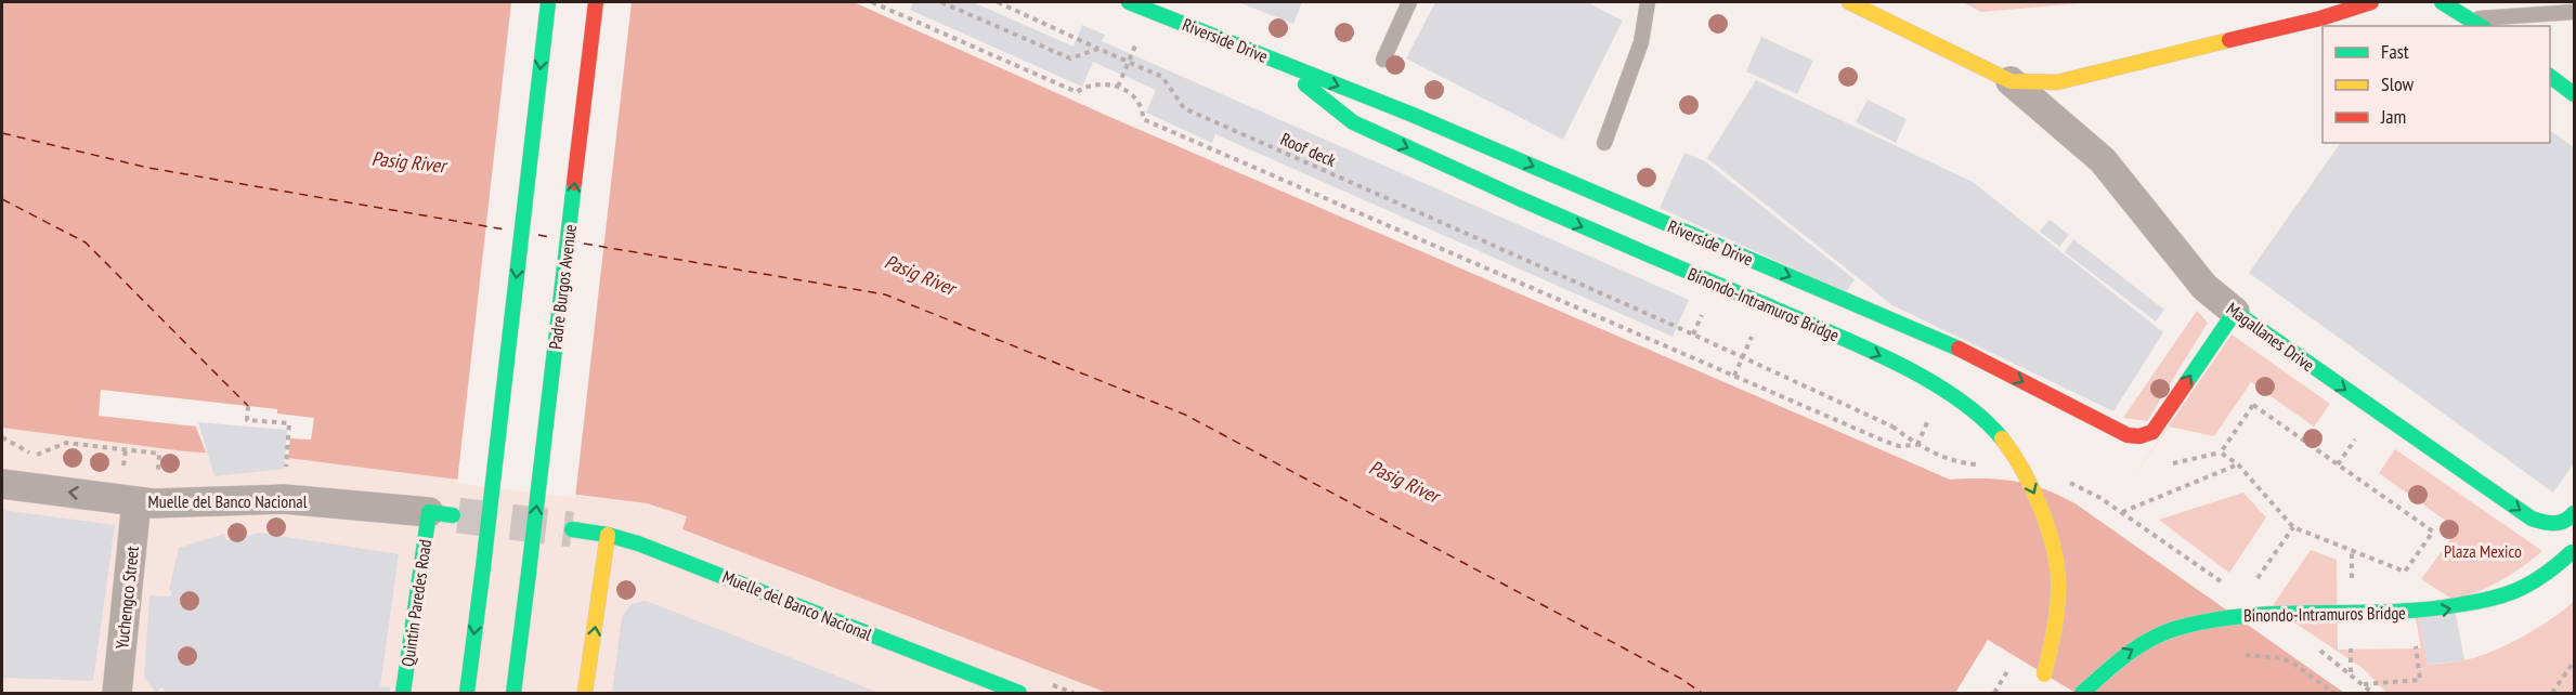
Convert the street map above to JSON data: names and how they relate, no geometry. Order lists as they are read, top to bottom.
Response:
{
  "streets": {
    "street": [
      "Riverside Drive",
      "Padre Burgos Avenue",
      "Binondo-Intramuros Bridge",
      "Magallanes Drive",
      "Muelle del Banco Nacional",
      "Yuchengco Street",
      "Quintin Paredes Road"
    ],
    "path": ["Roof deck"]
  },
  "crossings": [
    ["Riverside Drive", "Binondo-Intramuros Bridge"],
    ["Riverside Drive", "Magallanes Drive"],
    ["Muelle del Banco Nacional", "Yuchengco Street"],
    ["Muelle del Banco Nacional", "Quintin Paredes Road"]
  ],
  "one_way": ["Riverside Drive", "Binondo-Intramuros Bridge"],
  "water": ["Pasig River"],
  "parks": ["Plaza Mexico"],
  "legend": ["Fast", "Slow", "Jam"]
}
